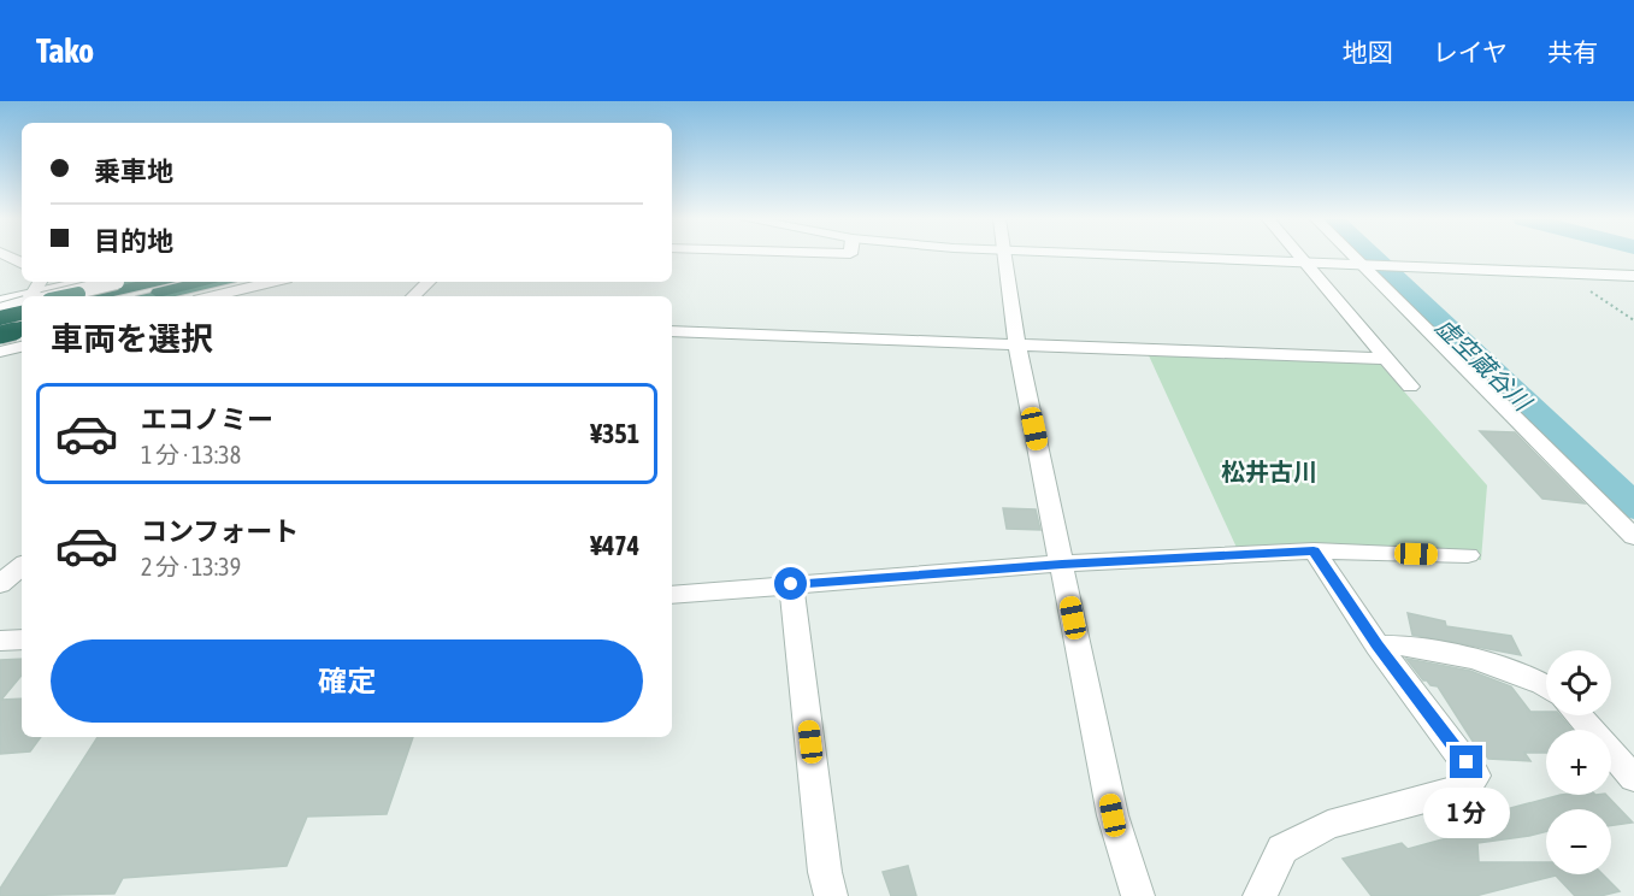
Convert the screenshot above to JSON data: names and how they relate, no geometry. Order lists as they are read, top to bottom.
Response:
{
  "districts": ["松井古川"],
  "water": ["虚空蔵谷川"],
  "page": {
    "header": "Tako",
    "nav": ["地図", "レイヤ", "共有"],
    "banner": ["乗車地", "目的地"],
    "heading": "車両を選択",
    "list": [
      {
        "name": "エコノミー",
        "note": "1 分 · 13:38",
        "value": "¥351"
      },
      {
        "name": "コンフォート",
        "note": "2 分 · 13:39",
        "value": "¥474"
      }
    ],
    "buttons": "確定",
    "map_buttons": ["+", "−"],
    "bubble": "1 分"
  }
}
